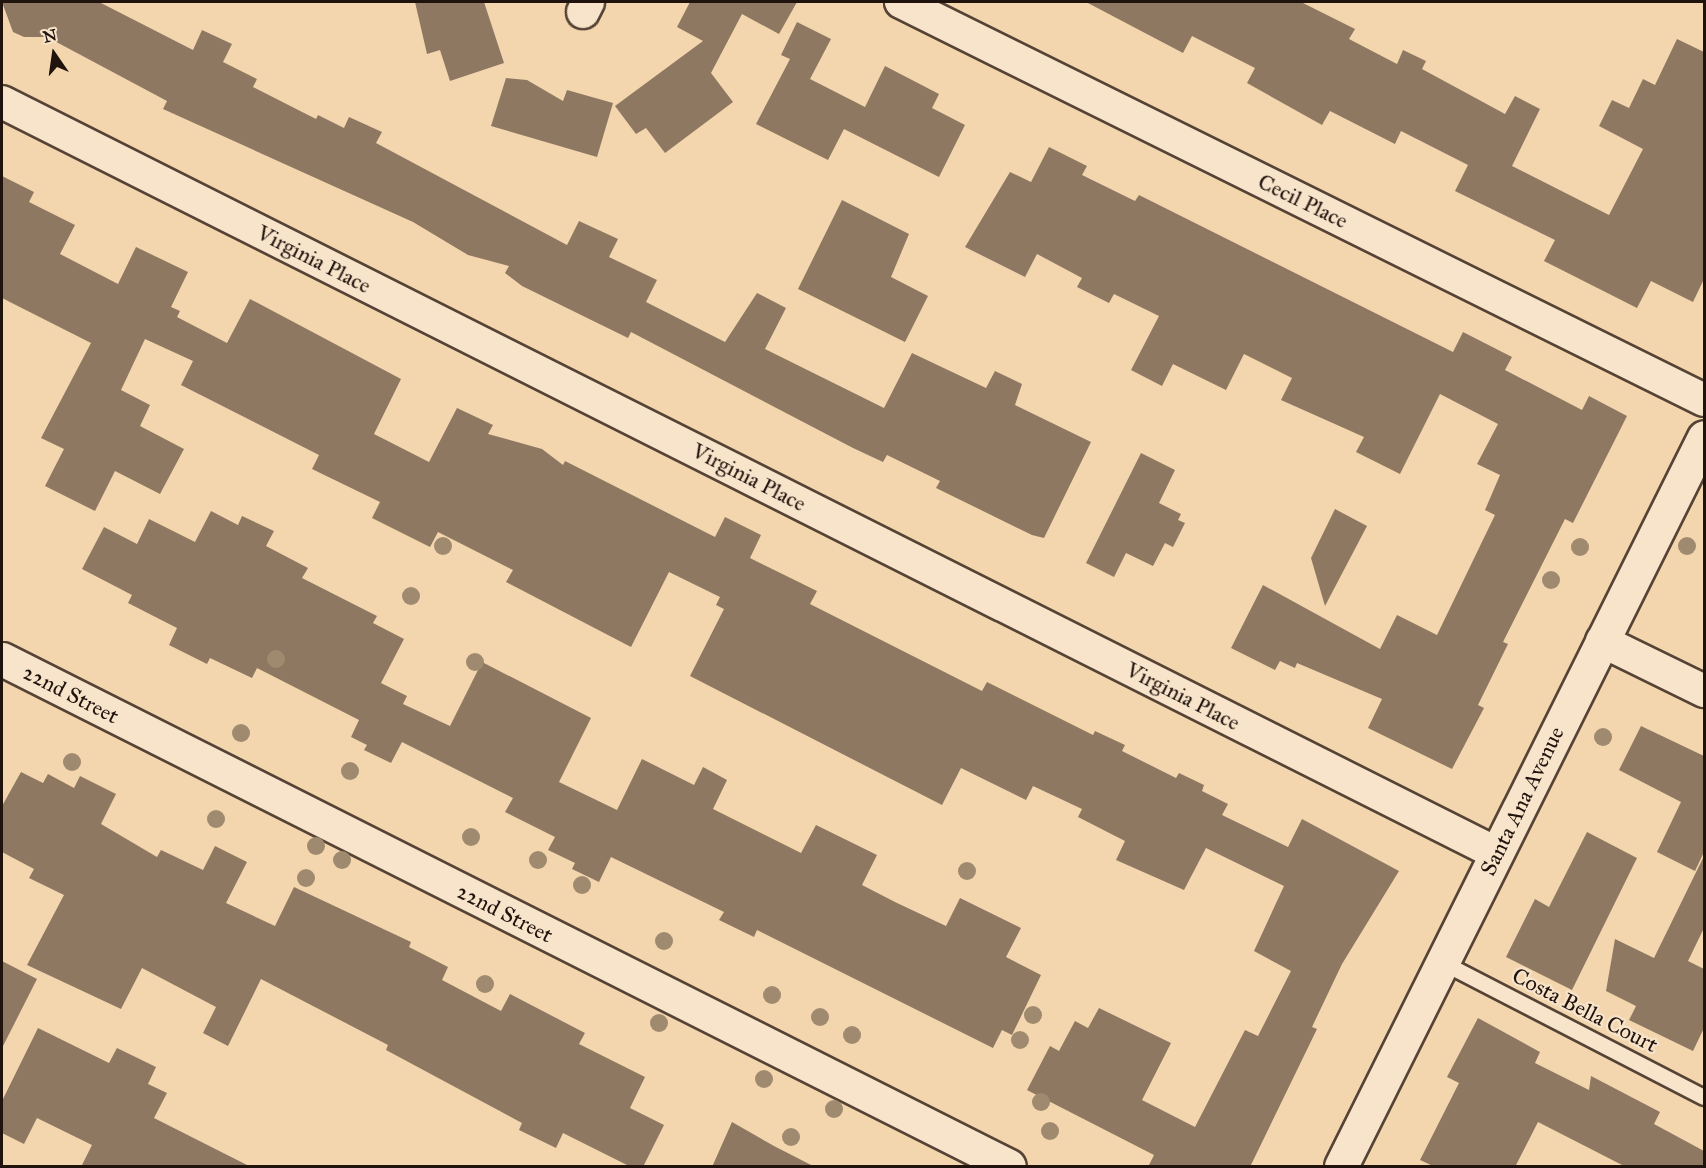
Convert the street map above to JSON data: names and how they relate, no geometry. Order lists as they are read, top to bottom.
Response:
{
  "streets": {
    "street": [
      "Cecil Place",
      "Virginia Place",
      "22nd Street",
      "Santa Ana Avenue"
    ],
    "lane": ["Costa Bella Court"]
  },
  "crossings": [
    ["Virginia Place", "Santa Ana Avenue"],
    ["Santa Ana Avenue", "Costa Bella Court"]
  ],
  "north": "top"
}
